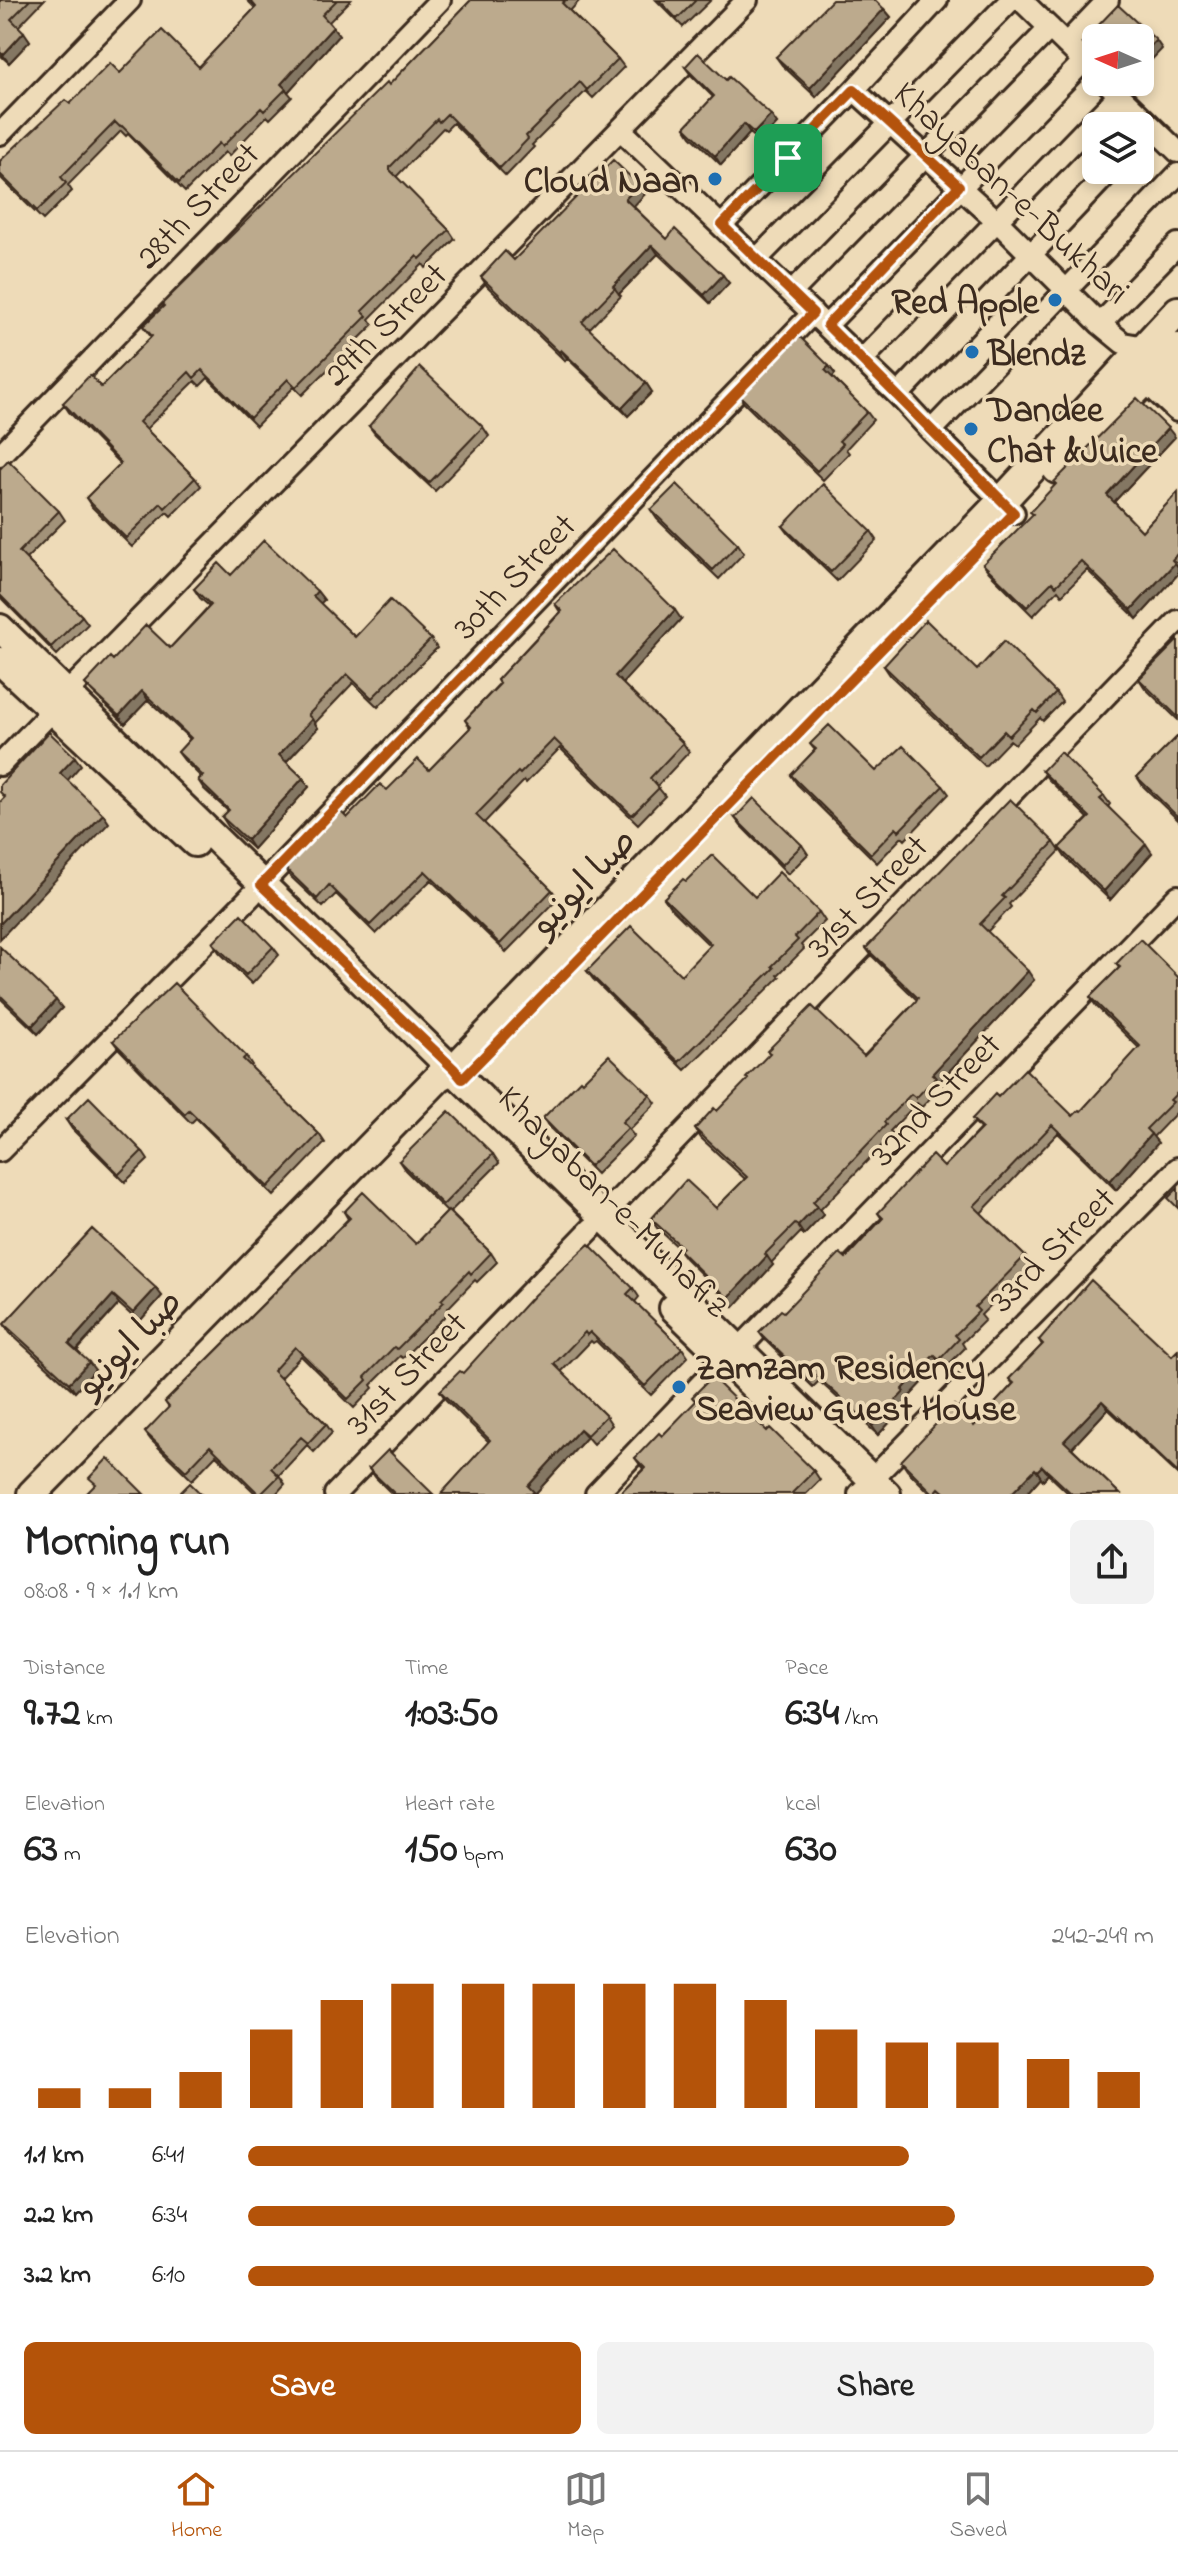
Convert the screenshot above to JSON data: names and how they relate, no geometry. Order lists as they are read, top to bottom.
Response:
{
  "streets": {
    "main road": ["صبا ایونیو"],
    "street": [
      "Khayaban-e-Bukhari",
      "28th Street",
      "29th Street",
      "30th Street",
      "31st Street",
      "32nd Street",
      "33rd Street"
    ]
  },
  "crossings": [
    ["Khayaban-e-Bukhari", "30th Street"],
    ["Khayaban-e-Bukhari", "صبا ایونیو"]
  ],
  "places": [
    "Cloud Naan",
    "Red Apple",
    "Blendz",
    "Dandee Chat &Juice",
    "Zamzam Residency Seaview Guest House"
  ],
  "north": "left",
  "page": {
    "heading": ["Morning run", "08:08 · 9 × 1.1 km"],
    "stats": [
      ["Distance", "9.72 km"],
      ["Time", "1:03:50"],
      ["Pace", "6:34 /km"],
      ["Elevation", "63 m"],
      ["Heart rate", "150 bpm"],
      ["kcal", "630"]
    ],
    "chart": ["Elevation", "242–249 m"],
    "list": [
      {
        "name": "1.1 km",
        "note": "6:41"
      },
      {
        "name": "2.2 km",
        "note": "6:34"
      },
      {
        "name": "3.2 km",
        "note": "6:10"
      }
    ],
    "buttons": ["Save", "Share"],
    "tabs": ["Home", "Map", "Saved"]
  }
}
